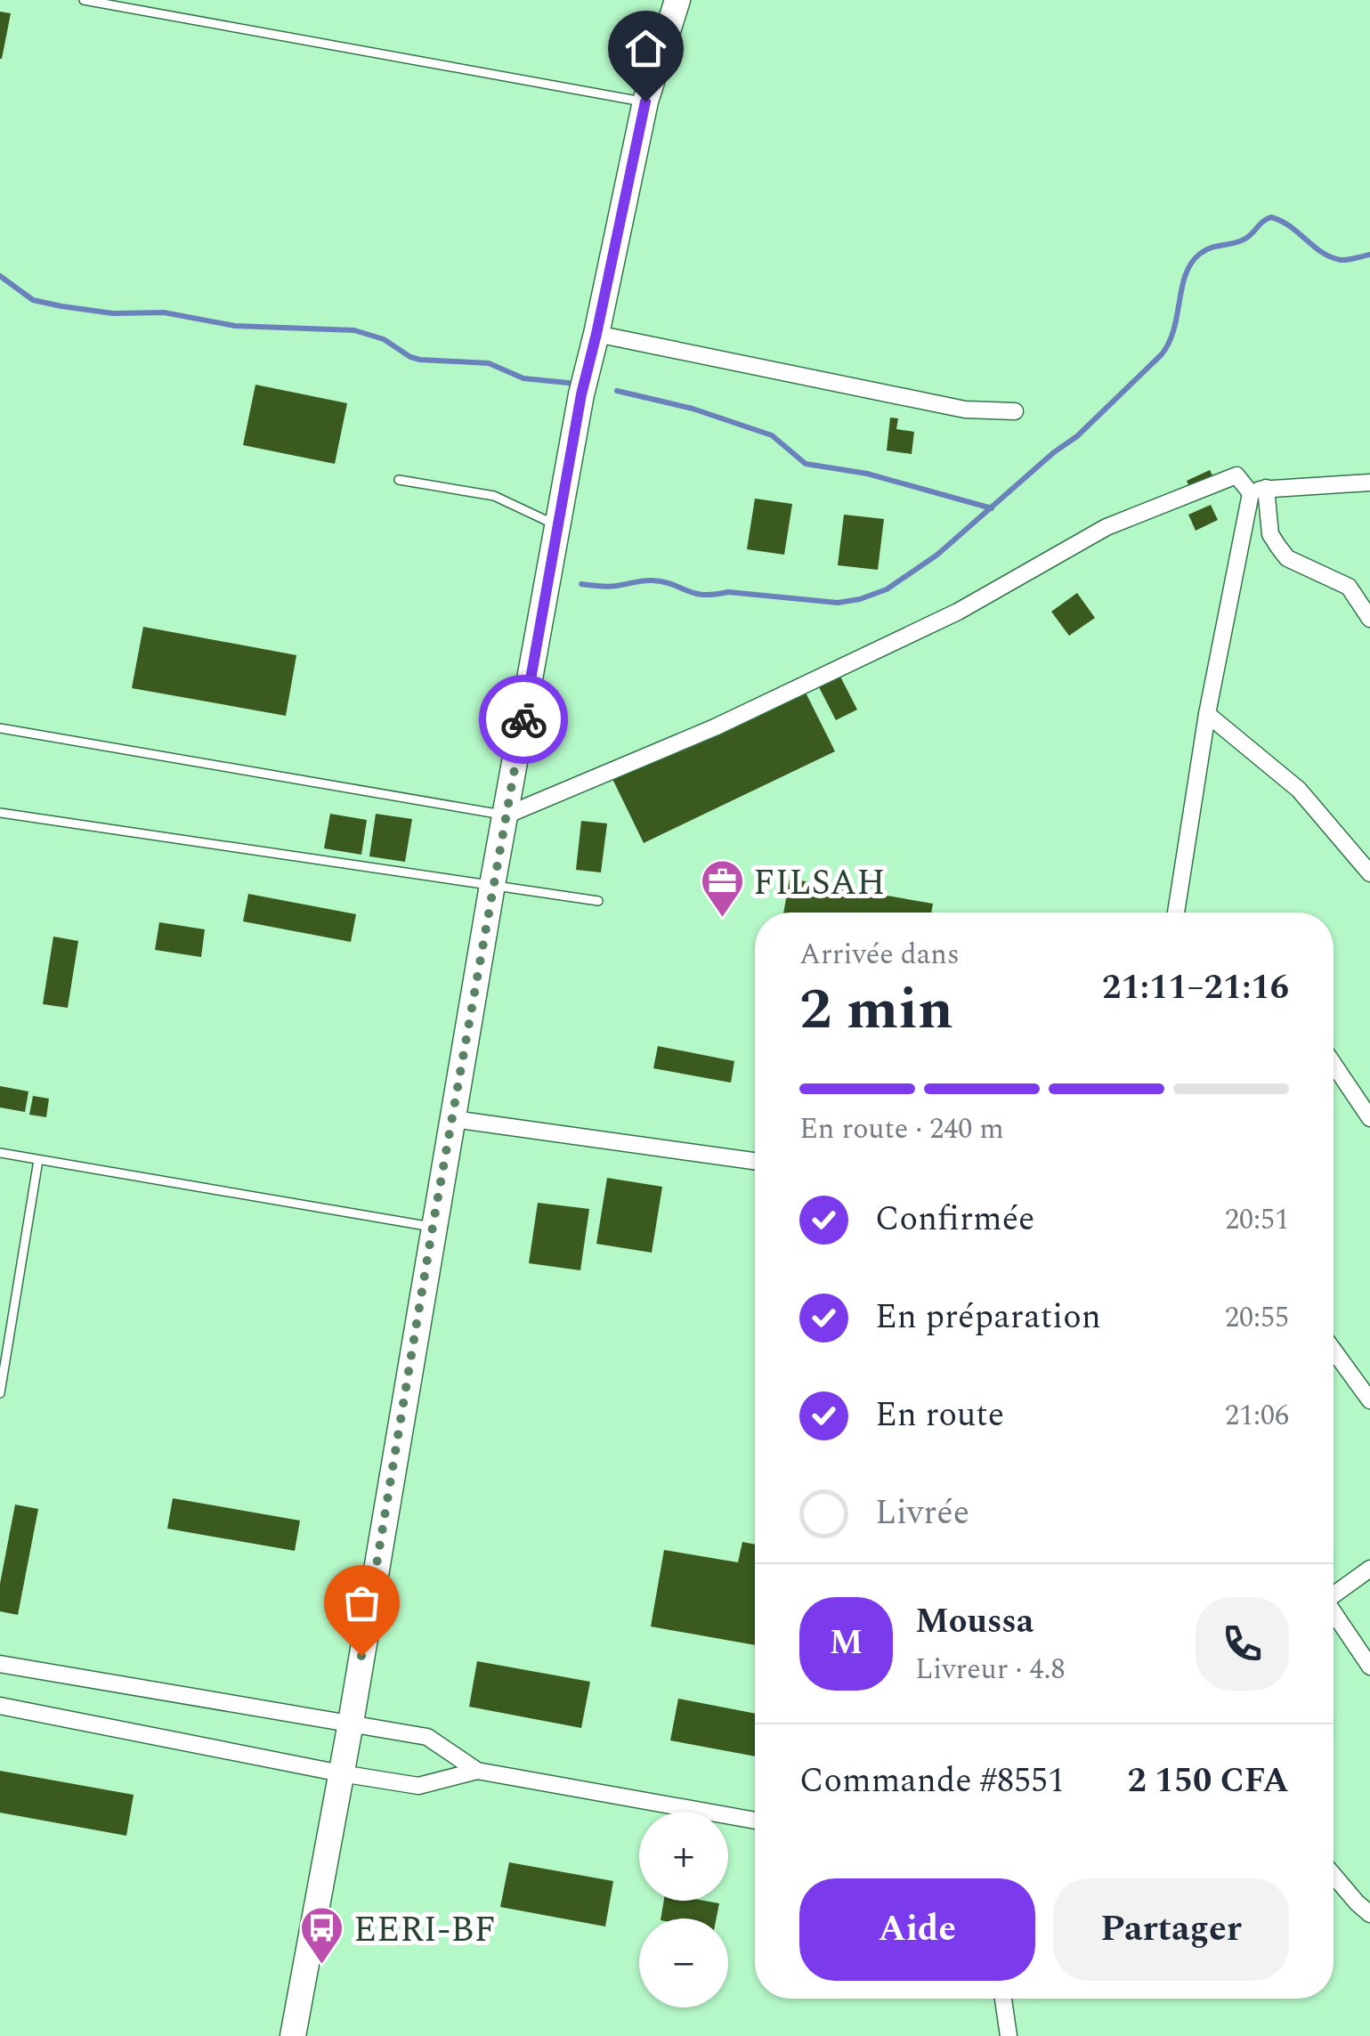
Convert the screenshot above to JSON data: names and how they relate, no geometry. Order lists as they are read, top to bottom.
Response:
{
  "places": {
    "office": ["FILSAH"],
    "bus stop": ["EERI-BF"]
  },
  "page": {
    "heading": ["2 min", "Arrivée dans", "21:11–21:16"],
    "panel": [
      "Moussa",
      "Livreur · 4.8",
      "Commande #8551",
      "2 150 CFA"
    ],
    "bar": "En route · 240 m",
    "list": [
      ["Confirmée", "20:51"],
      ["En préparation", "20:55"],
      ["En route", "21:06"],
      "Livrée"
    ],
    "round": "M",
    "map_buttons": ["+", "−"],
    "buttons": ["Aide", "Partager"]
  }
}
